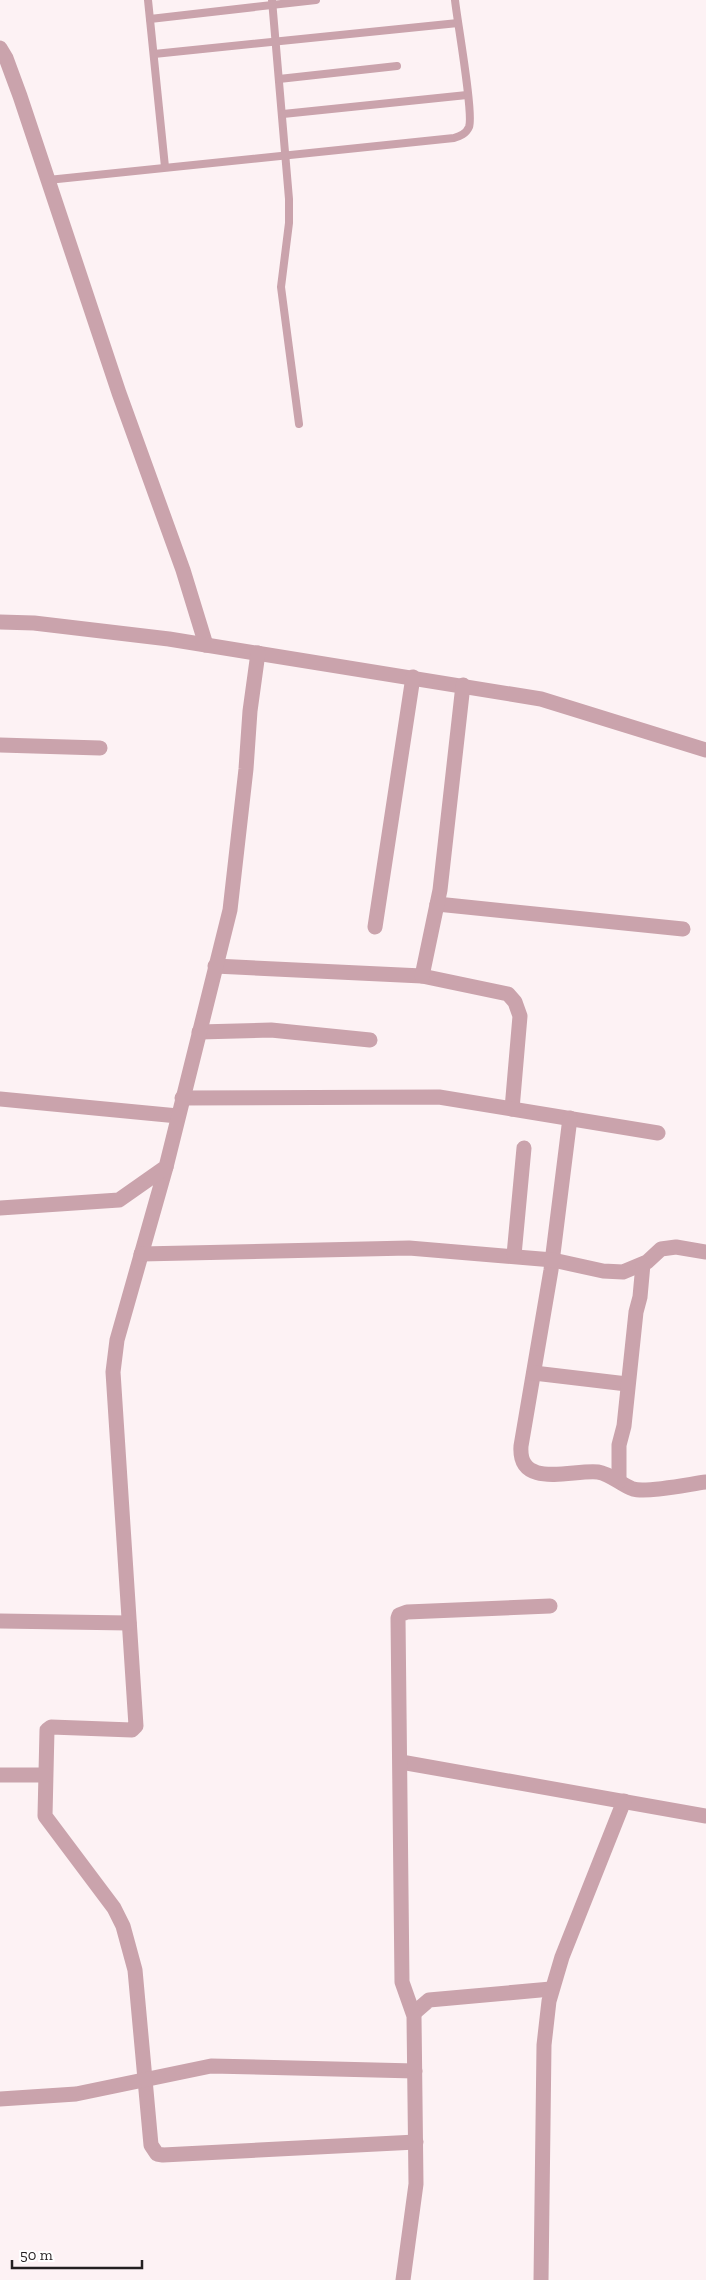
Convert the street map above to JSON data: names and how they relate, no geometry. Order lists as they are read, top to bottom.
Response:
{
  "scale_bar": "50 m"
}
